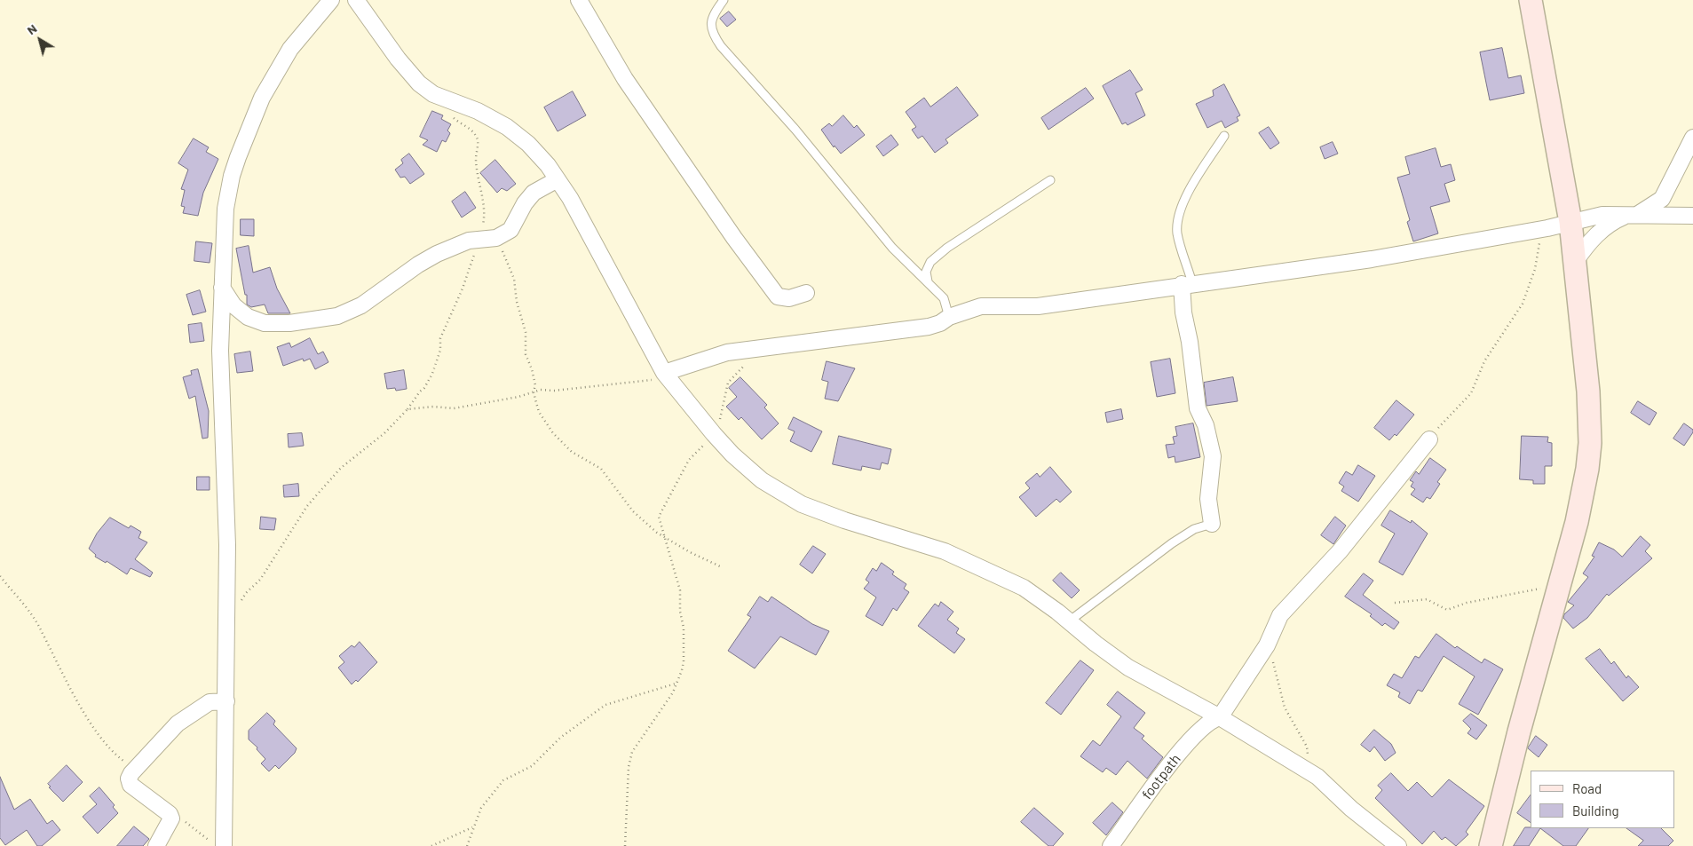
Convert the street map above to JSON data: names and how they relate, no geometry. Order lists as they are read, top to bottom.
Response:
{
  "streets": {
    "street": ["footpath"]
  },
  "legend": ["Road", "Building"],
  "north": "top left"
}
